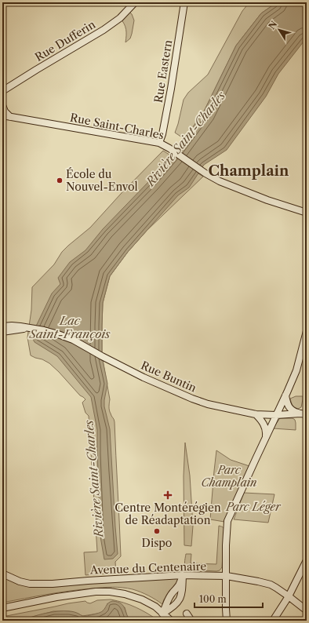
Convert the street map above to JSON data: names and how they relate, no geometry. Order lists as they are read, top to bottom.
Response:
{
  "streets": {
    "street": [
      "Rue Dufferin",
      "Rue Eastern",
      "Rue Saint-Charles",
      "Rue Buntin",
      "Avenue du Centenaire"
    ]
  },
  "crossings": [
    ["Rue Eastern", "Rue Saint-Charles"]
  ],
  "districts": ["Champlain"],
  "water": ["Rivière Saint-Charles", "Lac Saint-François"],
  "parks": ["Parc Champlain", "Parc Léger"],
  "places": {
    "other": ["École du Nouvel-Envol", "Dispo"],
    "health": ["Centre Montérégien de Réadaptation"]
  },
  "scale_bar": "100 m",
  "north": "top left"
}
